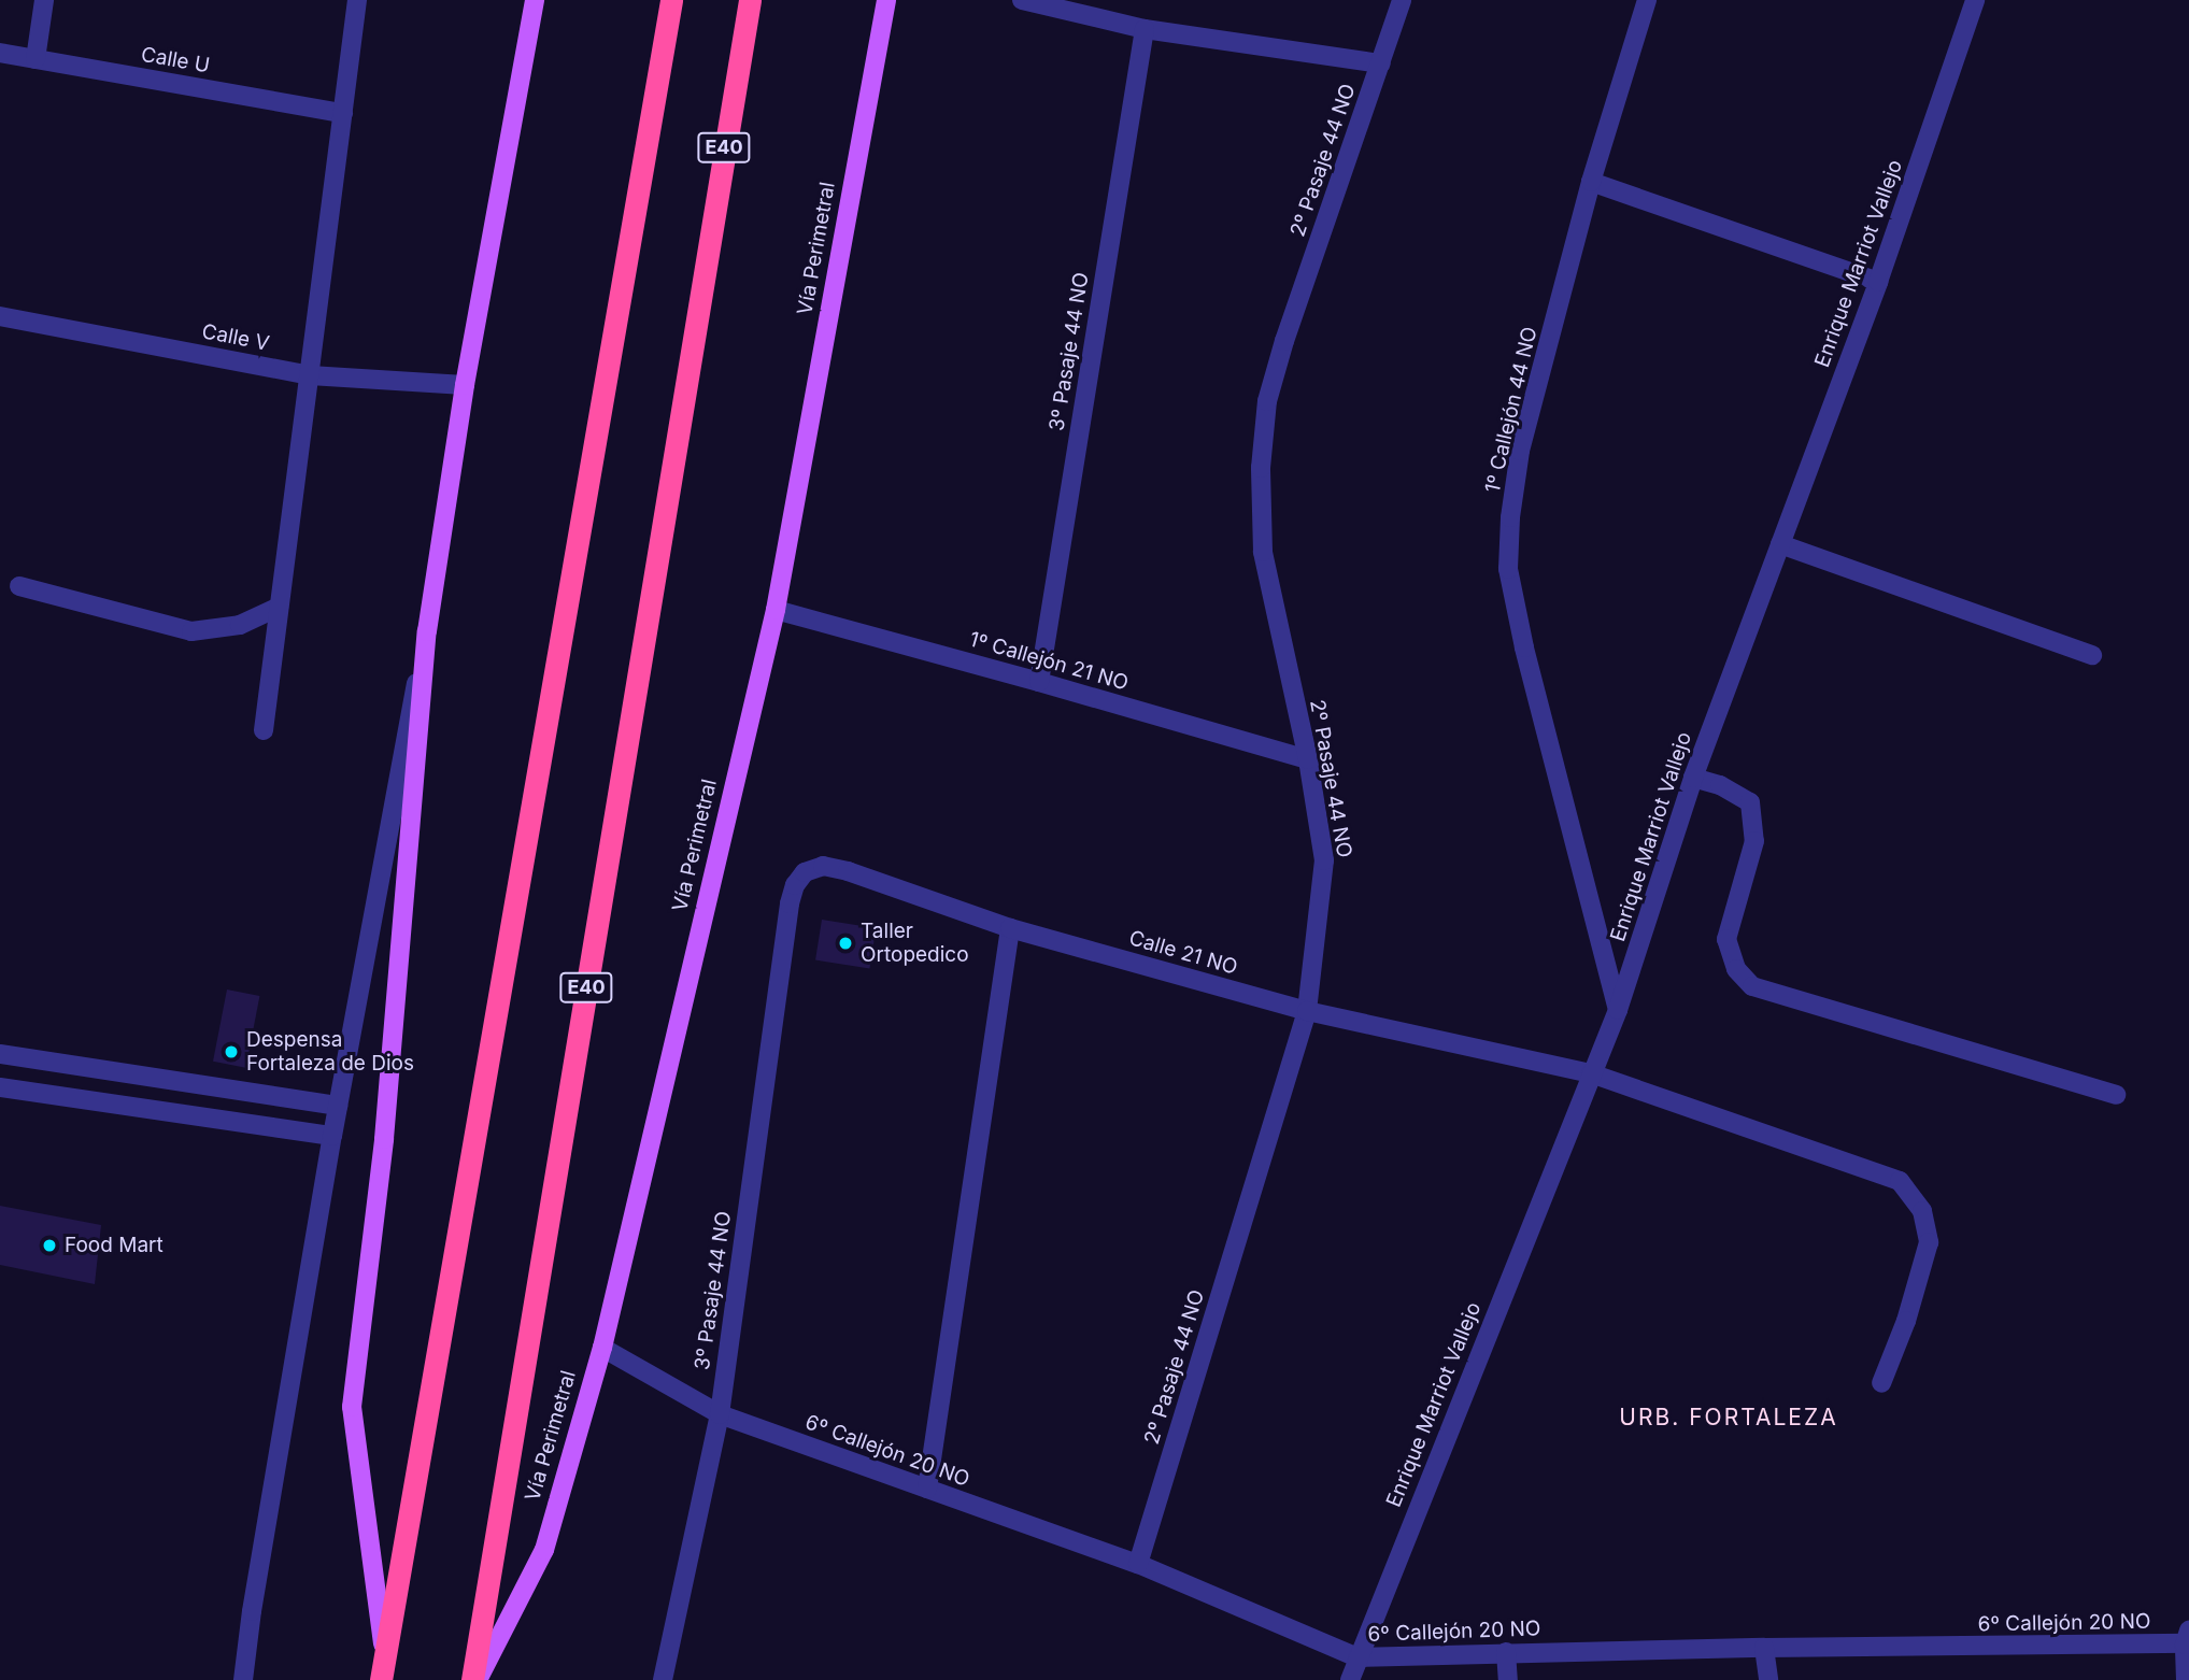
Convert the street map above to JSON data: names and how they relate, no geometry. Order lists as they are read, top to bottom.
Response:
{
  "streets": {
    "highway": ["E40", "Vía Perimetral"],
    "street": [
      "Calle U",
      "2º Pasaje 44 NO",
      "Enrique Marriot Vallejo",
      "Calle V",
      "3º Pasaje 44 NO",
      "1º Callejón 44 NO",
      "1º Callejón 21 NO",
      "Calle 21 NO",
      "6º Callejón 20 NO"
    ]
  },
  "crossings": [
    ["2º Pasaje 44 NO", "1º Callejón 21 NO"],
    ["2º Pasaje 44 NO", "Calle 21 NO"],
    ["2º Pasaje 44 NO", "6º Callejón 20 NO"],
    ["Vía Perimetral", "1º Callejón 21 NO"],
    ["Vía Perimetral", "6º Callejón 20 NO"],
    ["Enrique Marriot Vallejo", "1º Callejón 44 NO"],
    ["Enrique Marriot Vallejo", "Calle 21 NO"],
    ["Enrique Marriot Vallejo", "6º Callejón 20 NO"],
    ["3º Pasaje 44 NO", "1º Callejón 21 NO"],
    ["3º Pasaje 44 NO", "Calle 21 NO"],
    ["3º Pasaje 44 NO", "6º Callejón 20 NO"]
  ],
  "districts": ["URB. FORTALEZA"],
  "places": ["Taller Ortopedico", "Despensa Fortaleza de Dios", "Food Mart"]
}
